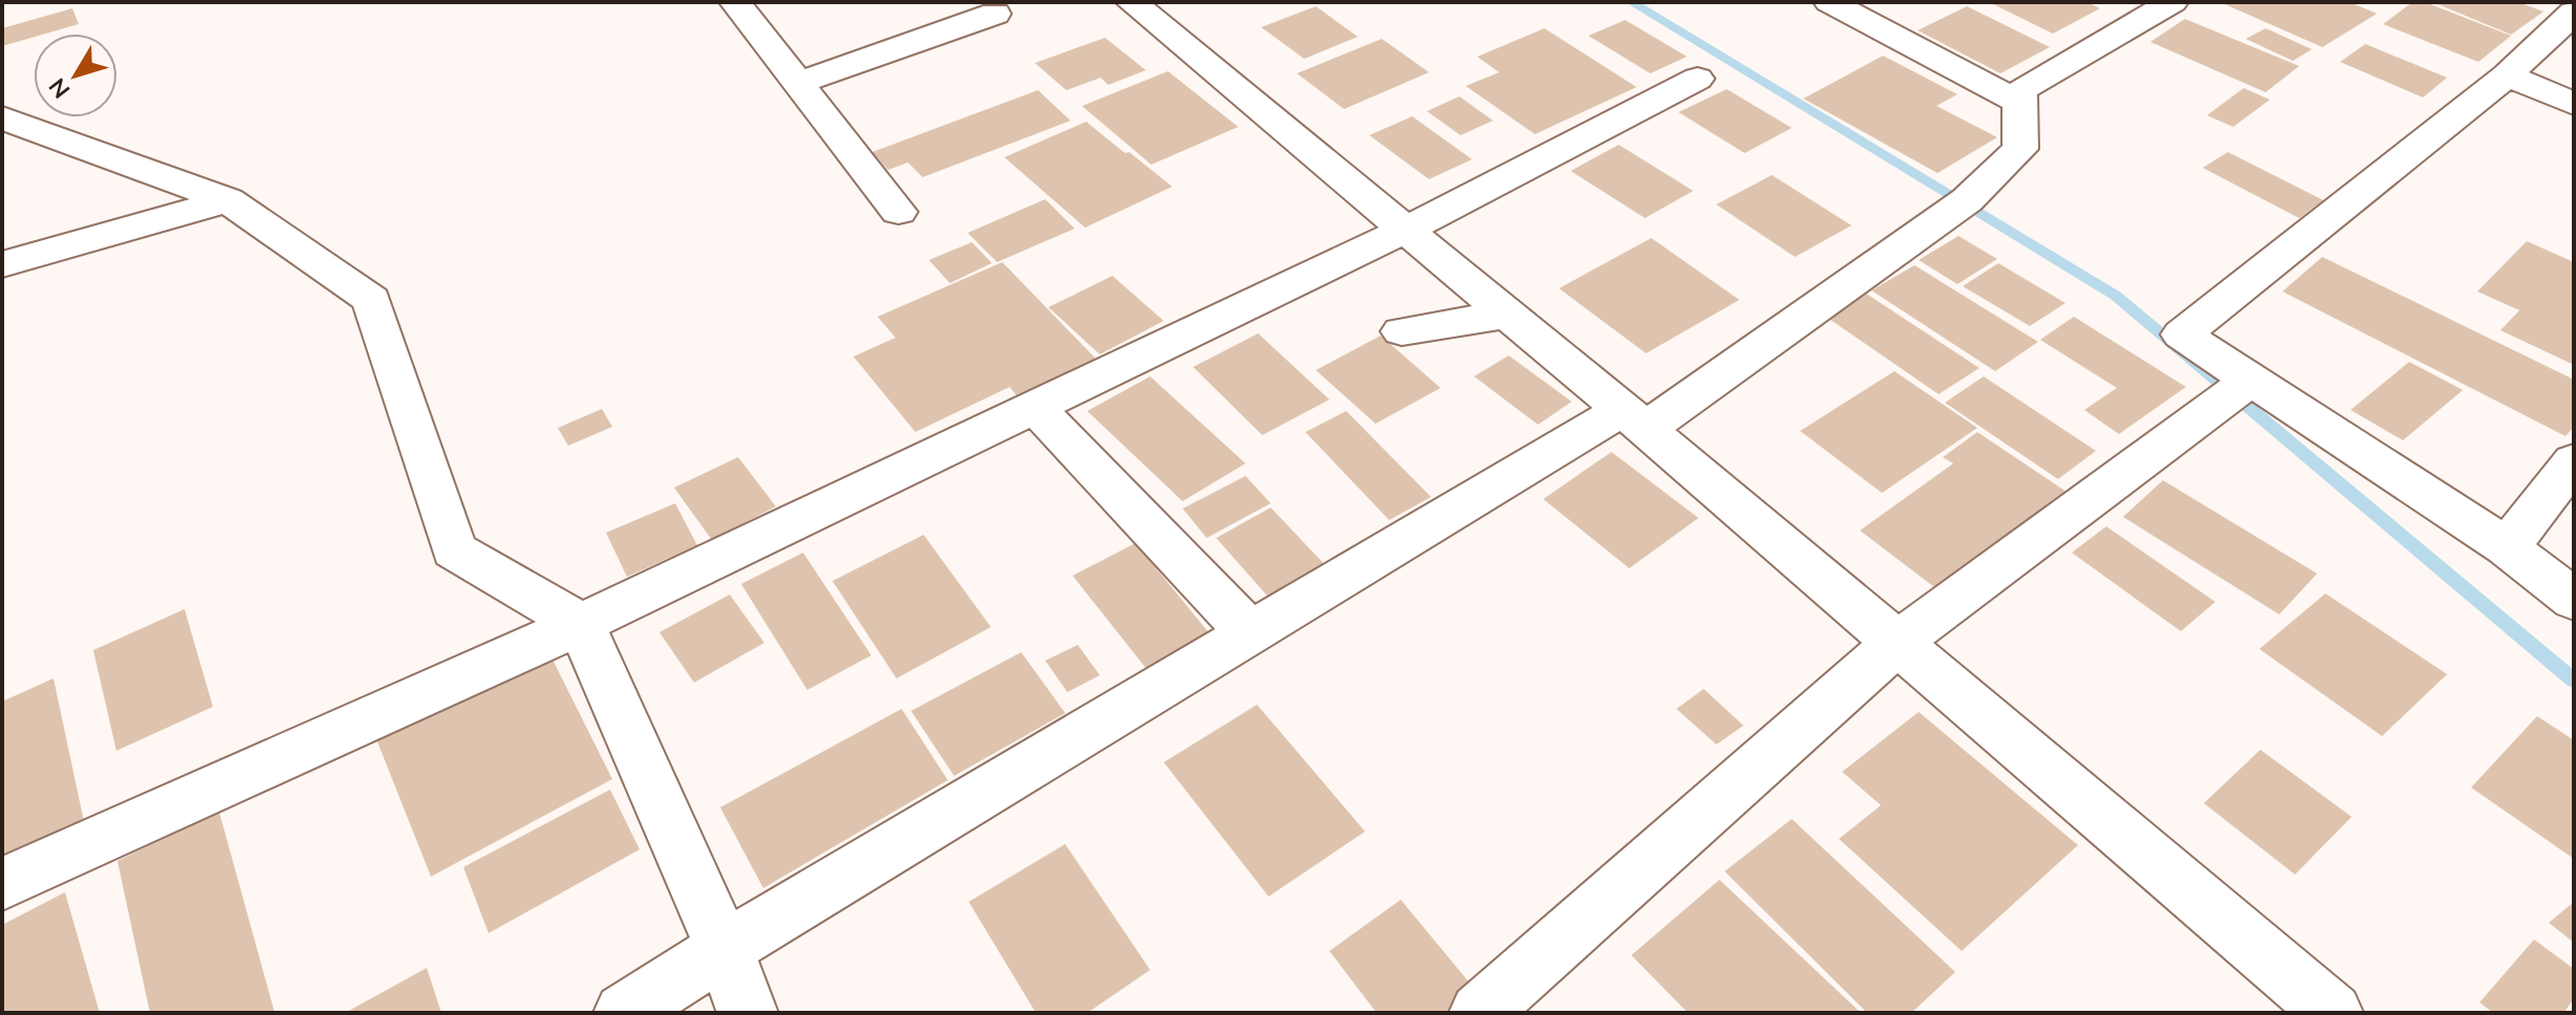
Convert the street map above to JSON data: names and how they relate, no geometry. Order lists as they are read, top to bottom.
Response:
{
  "north": "bottom left"
}
